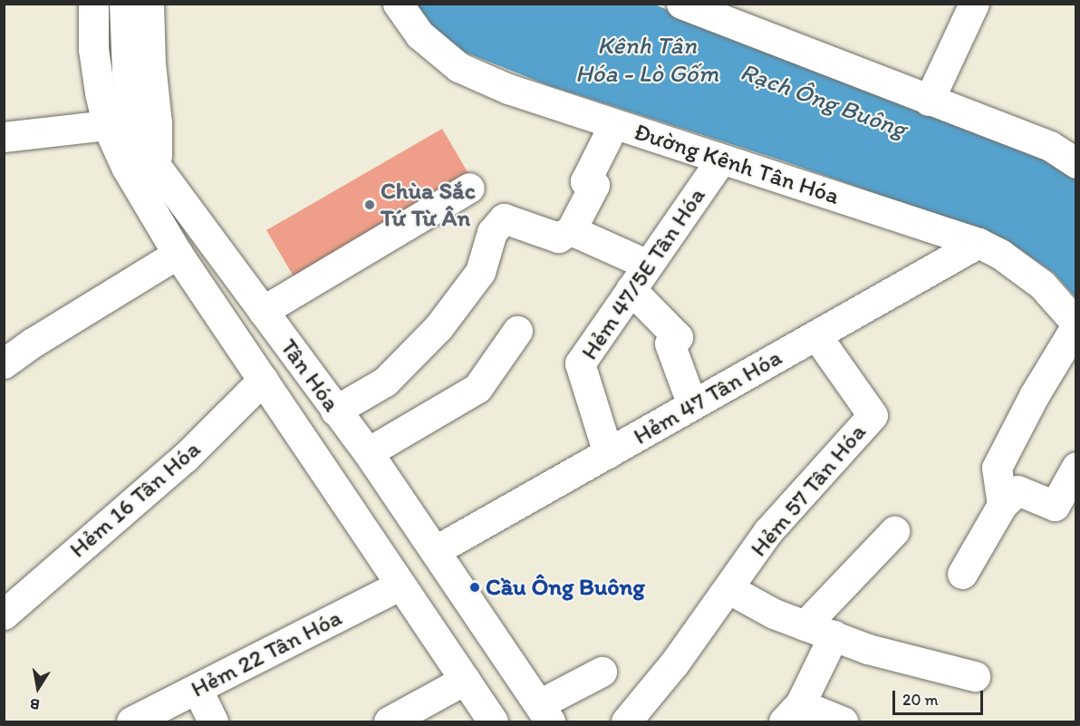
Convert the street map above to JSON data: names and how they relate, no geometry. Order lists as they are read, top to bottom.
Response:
{
  "streets": {
    "street": [
      "Đường Kênh Tân Hóa",
      "Hẻm 47/5E Tân Hóa",
      "Tân Hóa",
      "Hẻm 47 Tân Hóa",
      "Hẻm 57 Tân Hóa",
      "Hẻm 16 Tân Hóa",
      "Hẻm 22 Tân Hóa"
    ]
  },
  "crossings": [
    ["Đường Kênh Tân Hóa", "Hẻm 47/5E Tân Hóa"],
    ["Đường Kênh Tân Hóa", "Hẻm 47 Tân Hóa"],
    ["Hẻm 47/5E Tân Hóa", "Hẻm 47 Tân Hóa"],
    ["Tân Hóa", "Hẻm 47 Tân Hóa"],
    ["Tân Hóa", "Hẻm 16 Tân Hóa"],
    ["Tân Hóa", "Hẻm 22 Tân Hóa"],
    ["Hẻm 47 Tân Hóa", "Hẻm 57 Tân Hóa"]
  ],
  "water": ["Kênh Tân Hóa - Lò Gốm", "Rạch Ông Buông"],
  "places": ["Chùa Sắc Tứ Từ Ân", "Cầu Ông Buông"],
  "scale_bar": "20 m",
  "north": "bottom"
}
